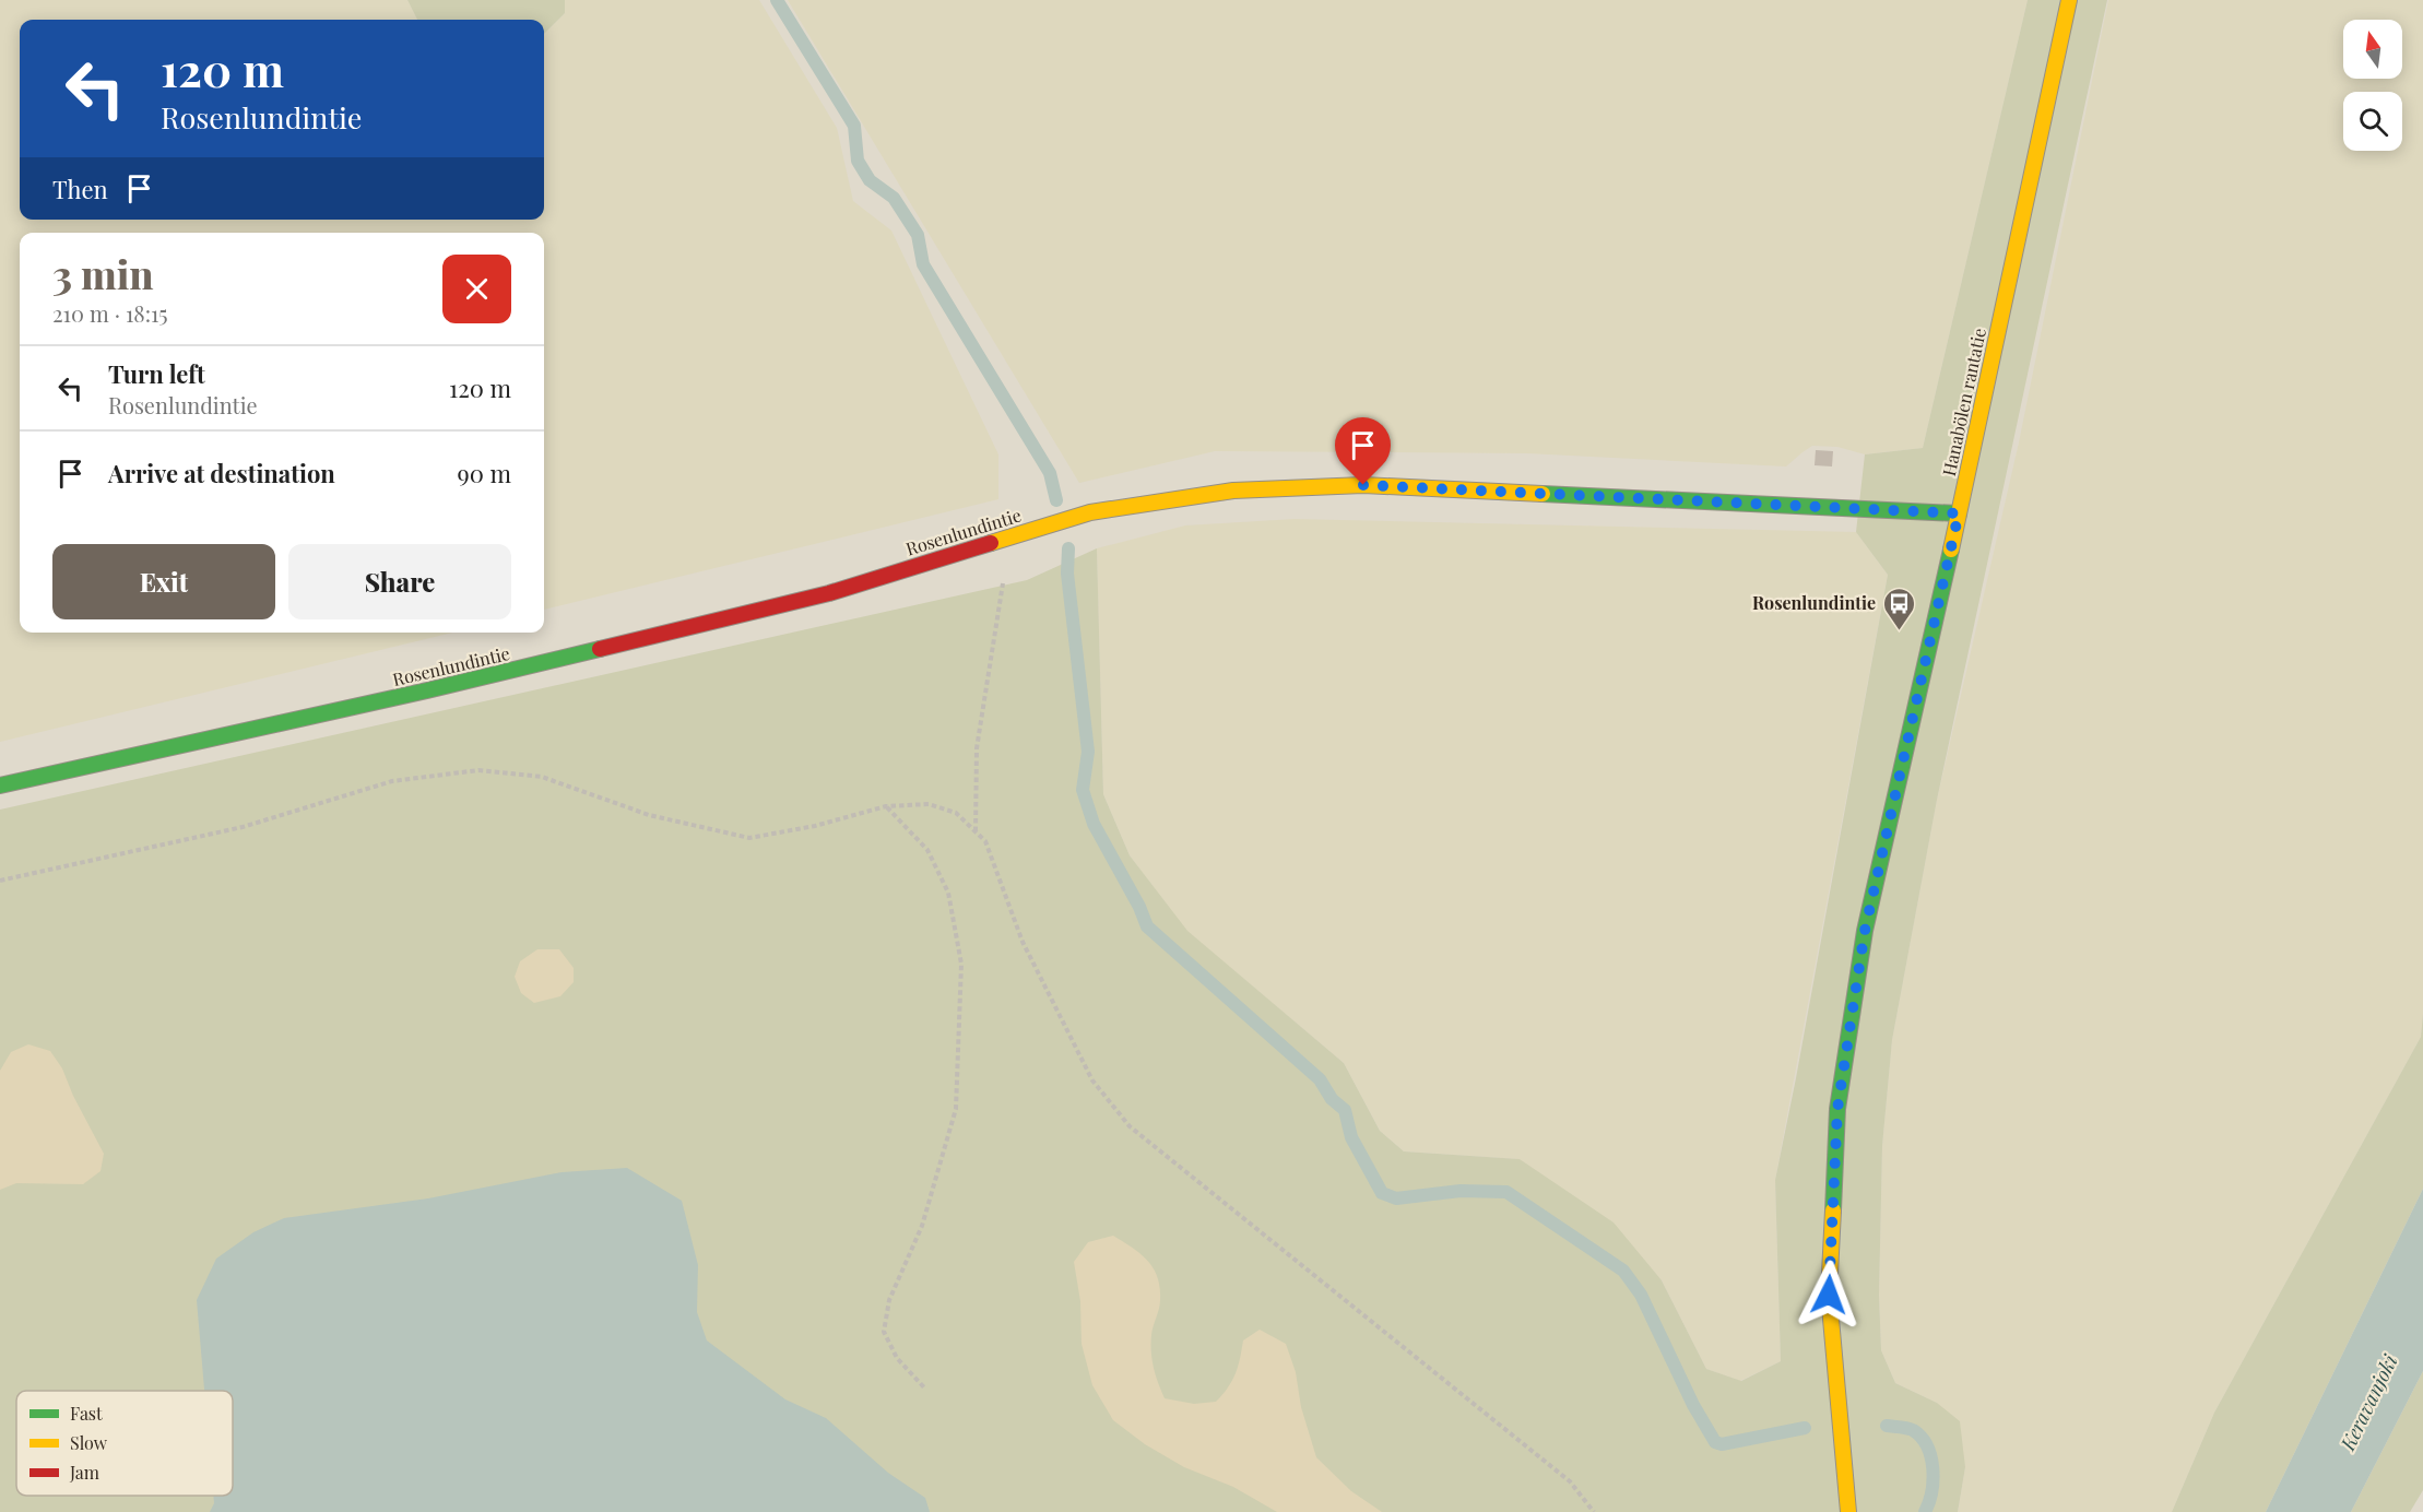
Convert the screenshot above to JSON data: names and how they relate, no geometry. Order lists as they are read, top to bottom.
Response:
{
  "streets": {
    "street": ["Hanabölen rantatie", "Rosenlundintie"]
  },
  "crossings": [
    ["Hanabölen rantatie", "Rosenlundintie"]
  ],
  "water": ["Keravanjoki"],
  "places": {
    "bus stop": ["Rosenlundintie"]
  },
  "legend": ["Fast", "Slow", "Jam"],
  "north": "top",
  "page": {
    "turn": ["120 m", "Rosenlundintie"],
    "then": "Then",
    "heading": ["3 min", "210 m · 18:15"],
    "list": [
      {
        "name": "Turn left",
        "note": "Rosenlundintie",
        "value": "120 m"
      },
      {
        "name": "Arrive at destination",
        "value": "90 m"
      }
    ],
    "buttons": ["Exit", "Share"]
  }
}
